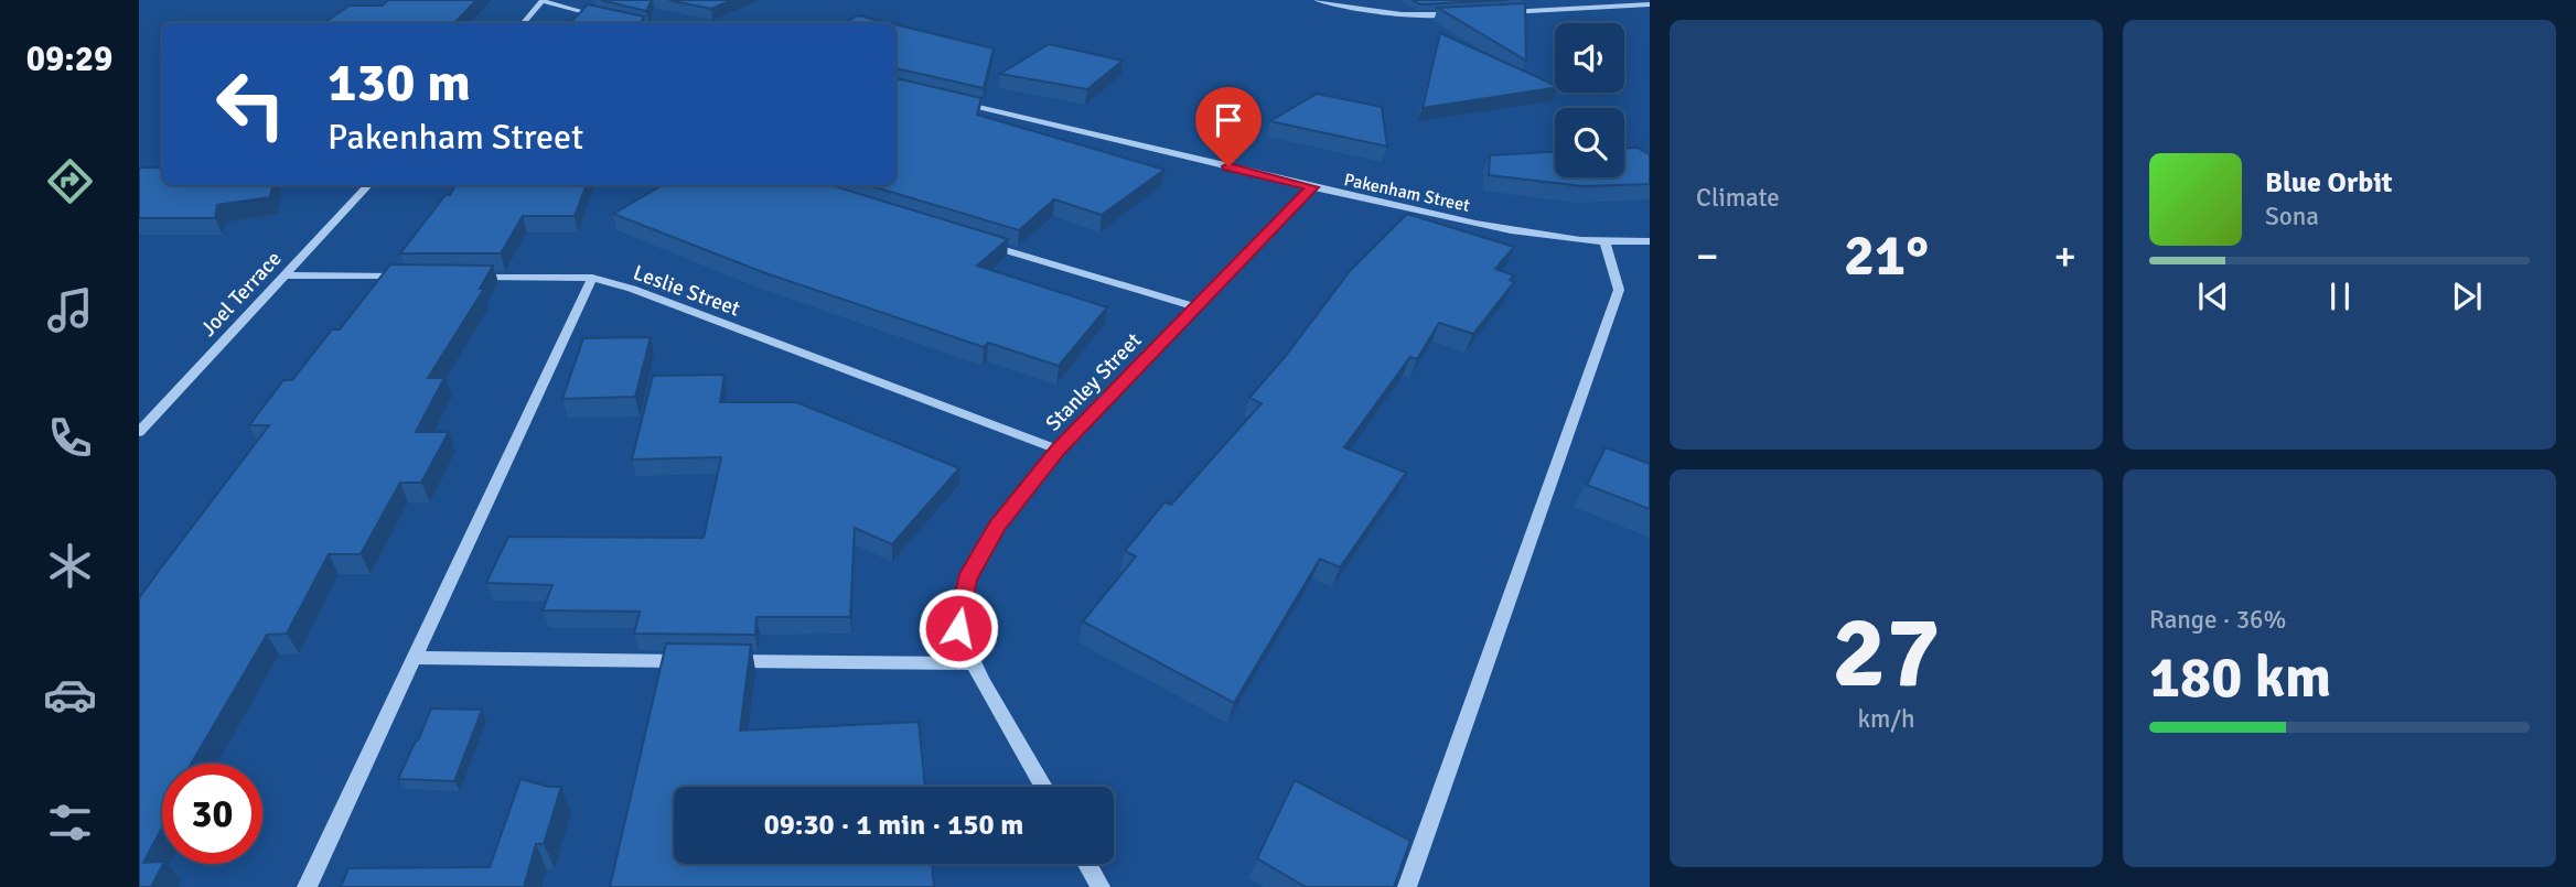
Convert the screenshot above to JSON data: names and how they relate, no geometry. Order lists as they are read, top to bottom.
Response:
{
  "streets": {
    "street": [
      "Pakenham Street",
      "Leslie Street",
      "Joel Terrace",
      "Stanley Street"
    ]
  },
  "crossings": [
    ["Pakenham Street", "Stanley Street"],
    ["Leslie Street", "Stanley Street"]
  ],
  "page": {
    "tabs": "09:29",
    "tile": [
      "Climate",
      ["27", "km/h"],
      ["Range · 36%", "180 km"]
    ],
    "turn": ["130 m", "Pakenham Street"],
    "song": ["Blue Orbit", "Sona"],
    "heat": ["−", "21°", "+"],
    "limit": "30",
    "trip": "09:30 · 1 min · 150 m"
  }
}
